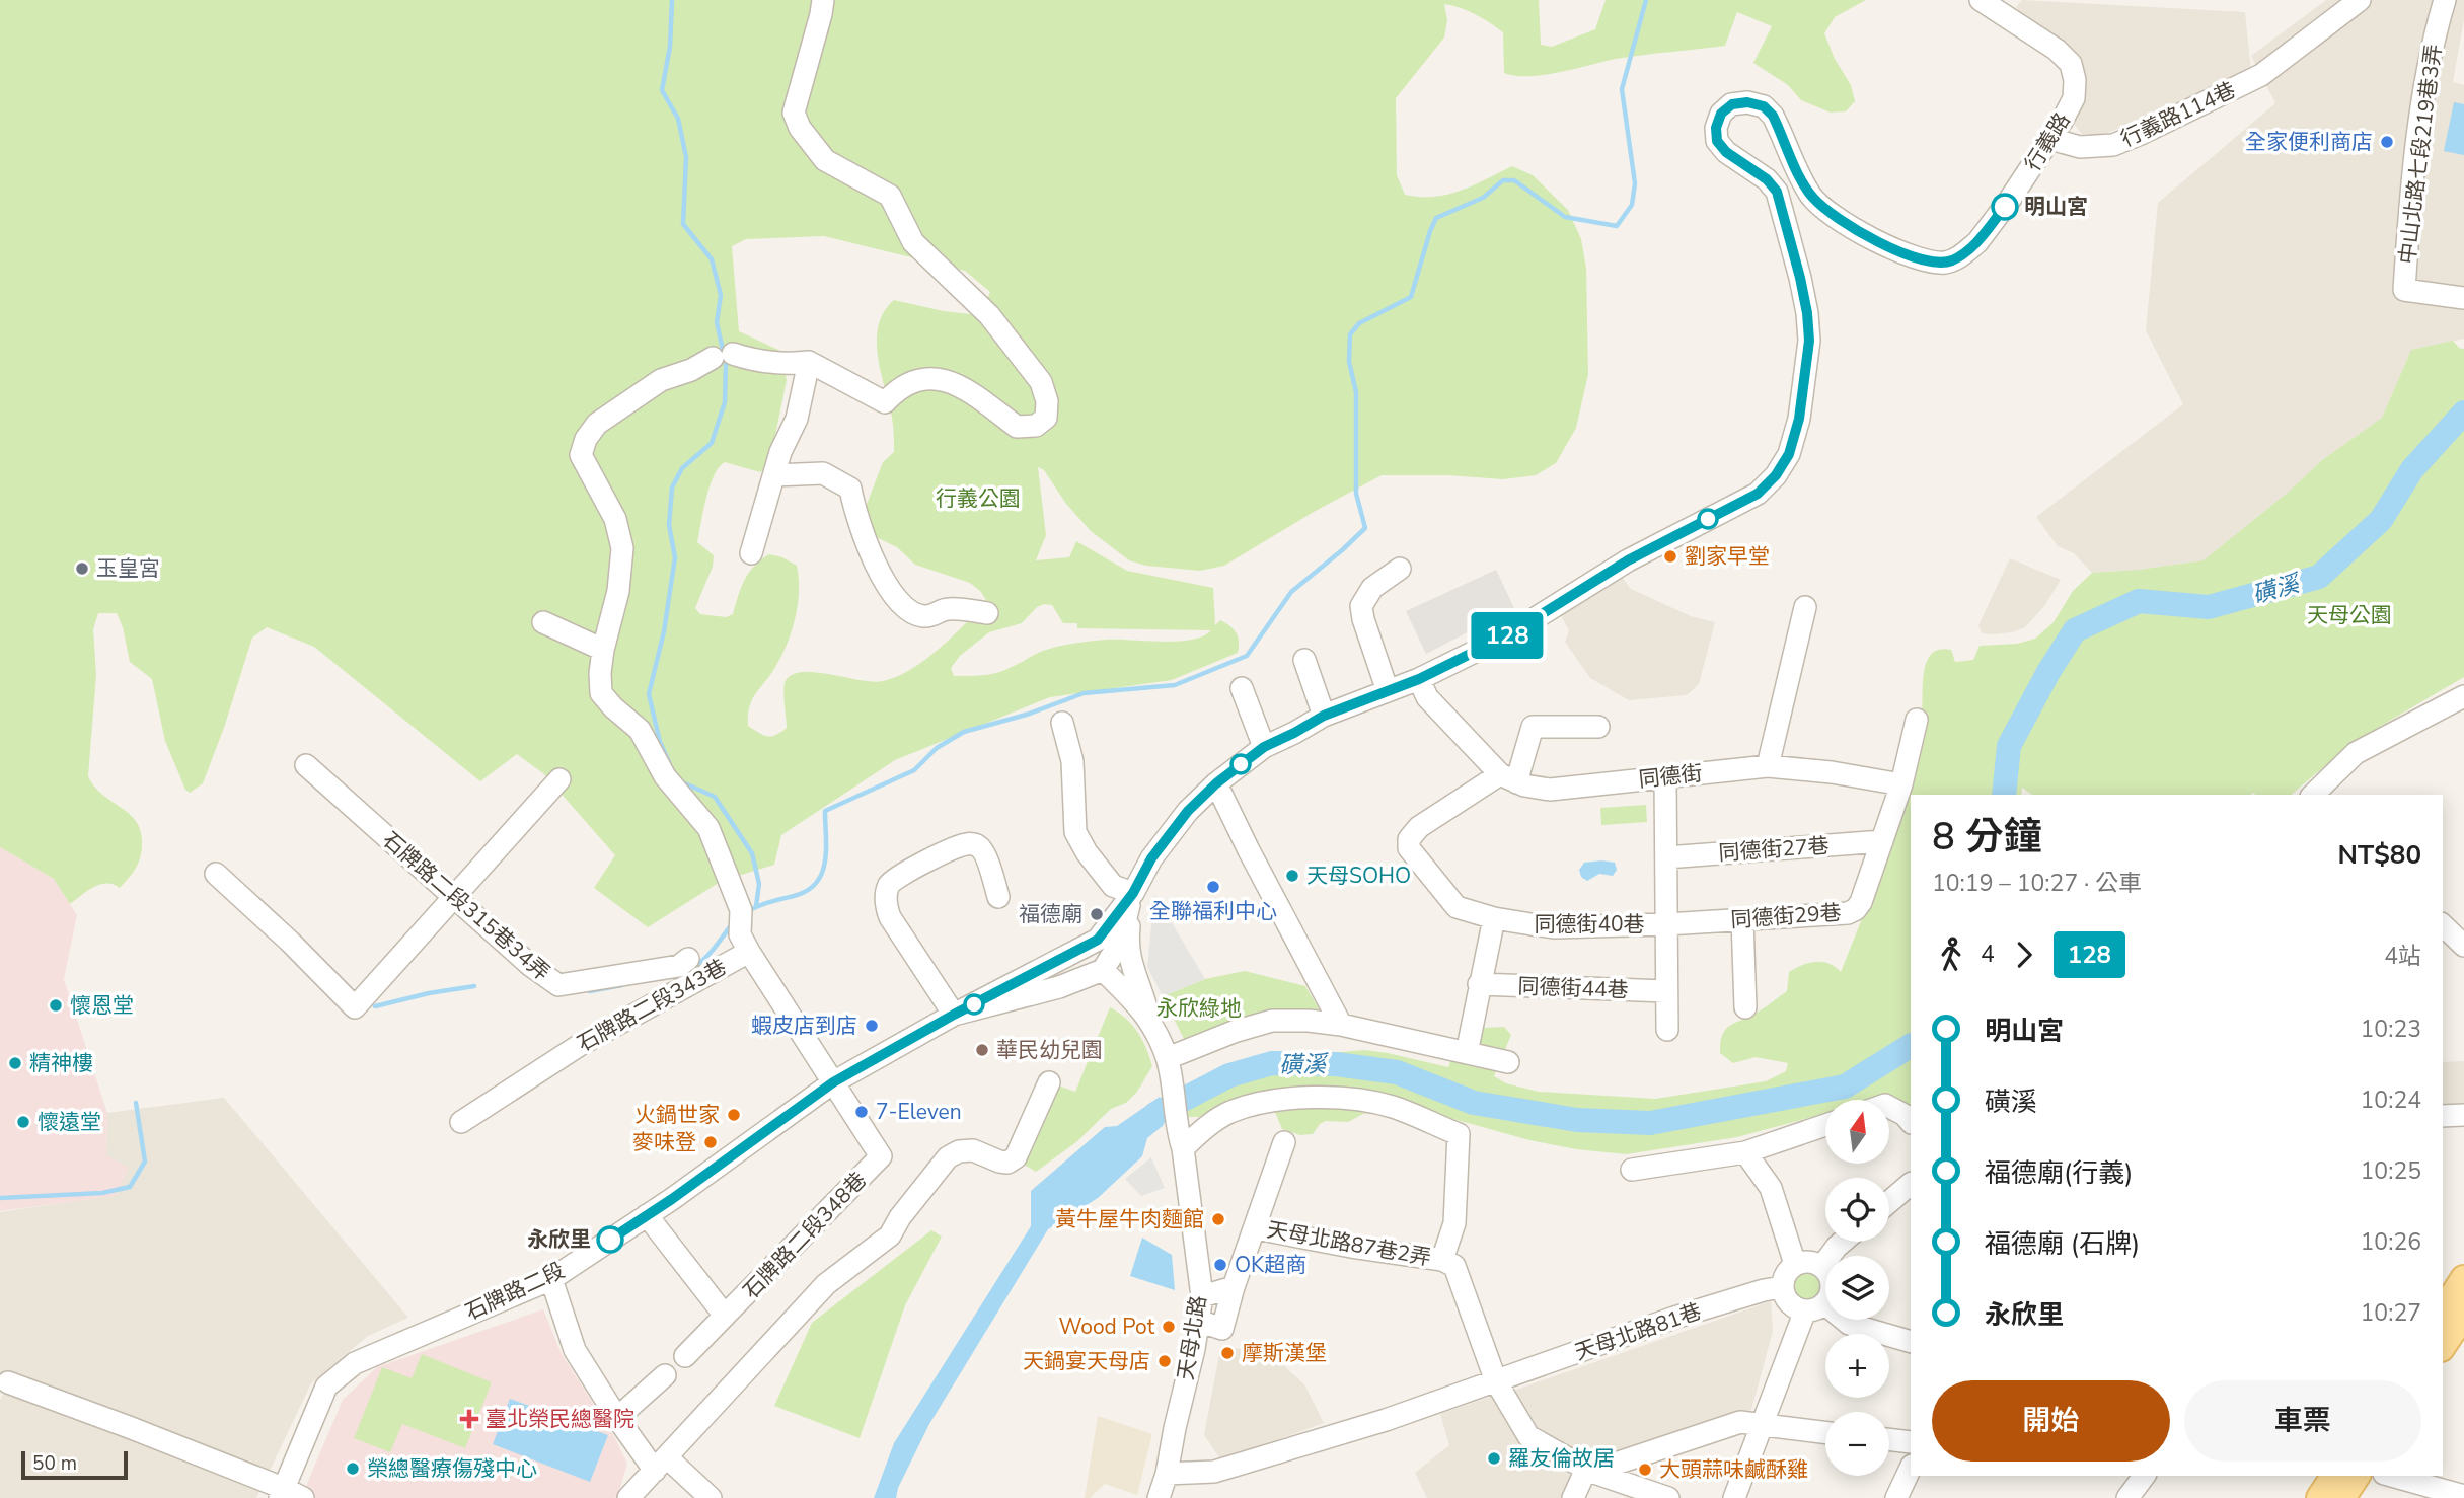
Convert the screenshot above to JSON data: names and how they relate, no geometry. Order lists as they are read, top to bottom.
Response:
{
  "streets": {
    "street": [
      "行義路114巷",
      "行義路",
      "中山北路七段219巷3弄",
      "同德街",
      "同德街27巷",
      "石牌路二段315巷34弄",
      "同德街29巷",
      "同德街40巷",
      "同德街44巷",
      "石牌路二段343巷",
      "石牌路二段348巷",
      "天母北路87巷2弄",
      "石牌路二段",
      "天母北路81巷",
      "天母北路"
    ]
  },
  "crossings": [
    ["行義路114巷", "行義路"],
    ["同德街", "同德街29巷"],
    ["同德街", "同德街40巷"],
    ["同德街27巷", "同德街29巷"],
    ["同德街29巷", "同德街40巷"],
    ["石牌路二段343巷", "石牌路二段348巷"],
    ["石牌路二段343巷", "石牌路二段"],
    ["石牌路二段348巷", "石牌路二段"],
    ["天母北路87巷2弄", "天母北路"],
    ["天母北路81巷", "天母北路"]
  ],
  "water": ["磺溪"],
  "parks": ["行義公園", "天母公園", "永欣綠地"],
  "places": {
    "other": [
      "全家便利商店",
      "明山宮",
      "劉家早堂",
      "玉皇宮",
      "天母SOHO",
      "全聯福利中心",
      "福德廟",
      "懷恩堂",
      "蝦皮店到店",
      "華民幼兒園",
      "精神樓",
      "7-Eleven",
      "火鍋世家",
      "懷遠堂",
      "麥味登",
      "黃牛屋牛肉麵館",
      "永欣里",
      "OK超商",
      "Wood Pot",
      "摩斯漢堡",
      "天鍋宴天母店",
      "羅友倫故居",
      "榮總醫療傷殘中心",
      "大頭蒜味鹹酥雞"
    ],
    "health": ["臺北榮民總醫院"]
  },
  "lines": ["bus line 128"],
  "scale_bar": "50 m",
  "north": "top",
  "page": {
    "on_map": "128",
    "heading": ["8 分鐘", "10:19 – 10:27 · 公車", "NT$80"],
    "legs": ["4", "128", "4站"],
    "list": [
      {
        "name": "明山宮",
        "value": "10:23"
      },
      {
        "name": "磺溪",
        "value": "10:24"
      },
      {
        "name": "福德廟(行義)",
        "value": "10:25"
      },
      {
        "name": "福德廟 (石牌)",
        "value": "10:26"
      },
      {
        "name": "永欣里",
        "value": "10:27"
      }
    ],
    "map_buttons": ["+", "−"],
    "buttons": ["開始", "車票"],
    "scale": "50 m"
  }
}
